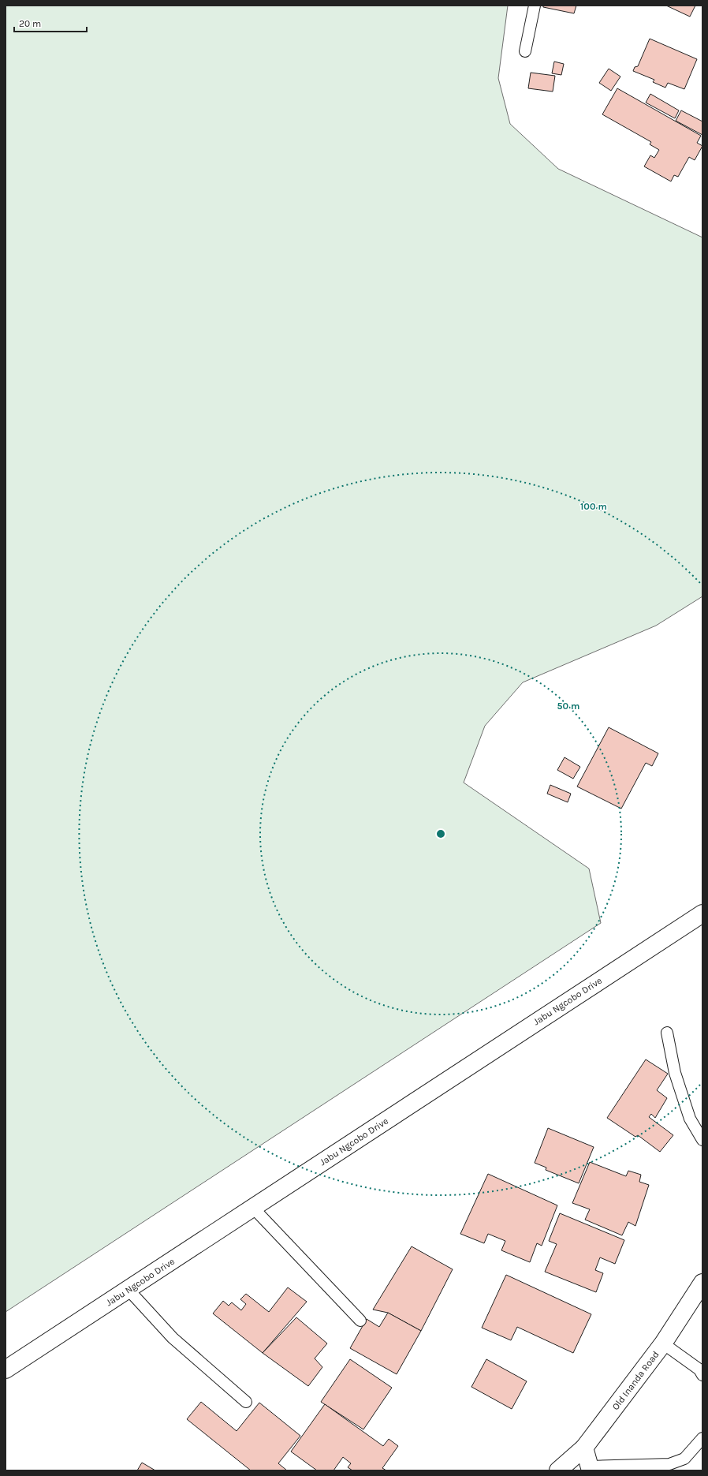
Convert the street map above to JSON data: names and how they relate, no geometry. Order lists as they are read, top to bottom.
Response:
{
  "streets": {
    "main road": ["Jabu Ngcobo Drive", "Old Inanda Road"]
  },
  "scale_bar": "20 m",
  "rings": ["100 m", "50 m"]
}
